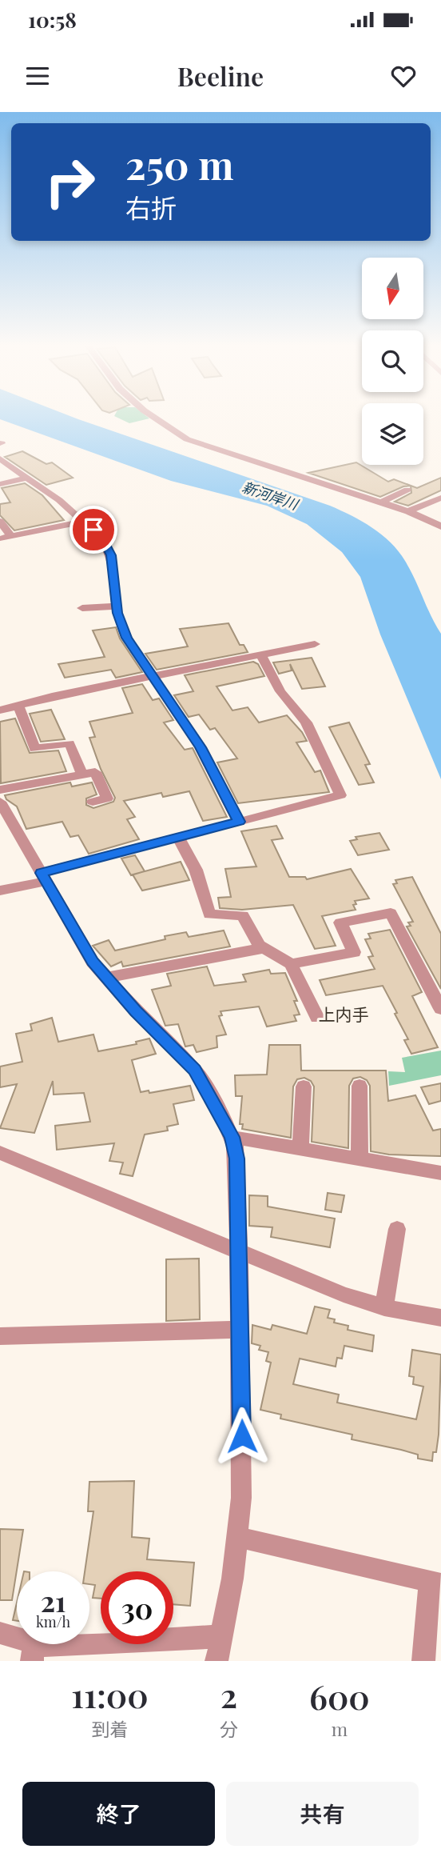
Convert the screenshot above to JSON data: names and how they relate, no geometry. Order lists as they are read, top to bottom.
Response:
{
  "districts": ["上内手"],
  "water": ["新河岸川"],
  "north": "bottom",
  "page": {
    "status": "10:58",
    "header": "Beeline",
    "turn": ["250 m", "右折"],
    "speed": "21 km/h",
    "limit": "30",
    "eta": [
      "11:00",
      "到着",
      "2",
      "分",
      "600",
      "m"
    ],
    "buttons": ["終了", "共有"]
  }
}
